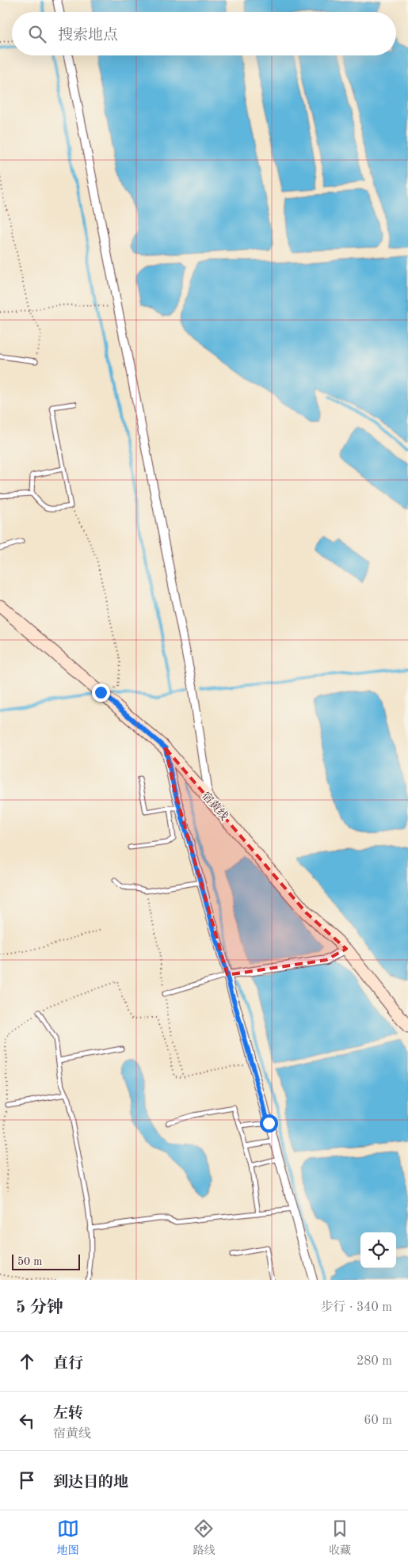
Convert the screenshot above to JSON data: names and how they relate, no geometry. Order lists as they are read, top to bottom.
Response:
{
  "streets": {
    "main road": ["宿黄线"]
  },
  "scale_bar": "50 m",
  "page": {
    "search": "搜索地点",
    "scale": "50 m",
    "heading": ["5 分钟", "步行 · 340 m"],
    "list": [
      ["直行", "280 m"],
      ["左转", "宿黄线", "60 m"],
      "到达目的地"
    ],
    "nav": ["地图", "路线", "收藏"]
  }
}
